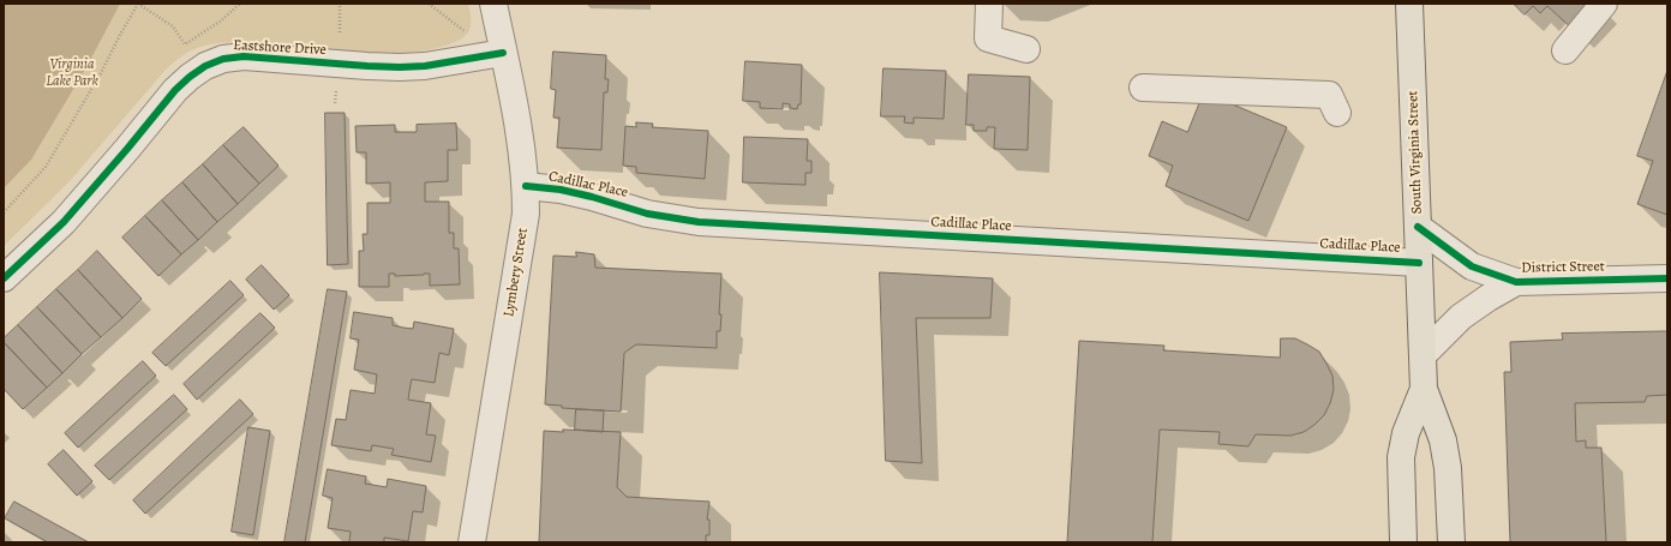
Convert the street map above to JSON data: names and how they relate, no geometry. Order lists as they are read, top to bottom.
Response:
{
  "streets": {
    "main road": ["South Virginia Street"],
    "street": [
      "Eastshore Drive",
      "Cadillac Place",
      "District Street",
      "Lymbery Street"
    ]
  },
  "crossings": [
    ["Eastshore Drive", "Lymbery Street"],
    ["South Virginia Street", "Cadillac Place"],
    ["South Virginia Street", "District Street"],
    ["Cadillac Place", "Lymbery Street"]
  ],
  "parks": ["Virginia Lake Park"]
}
